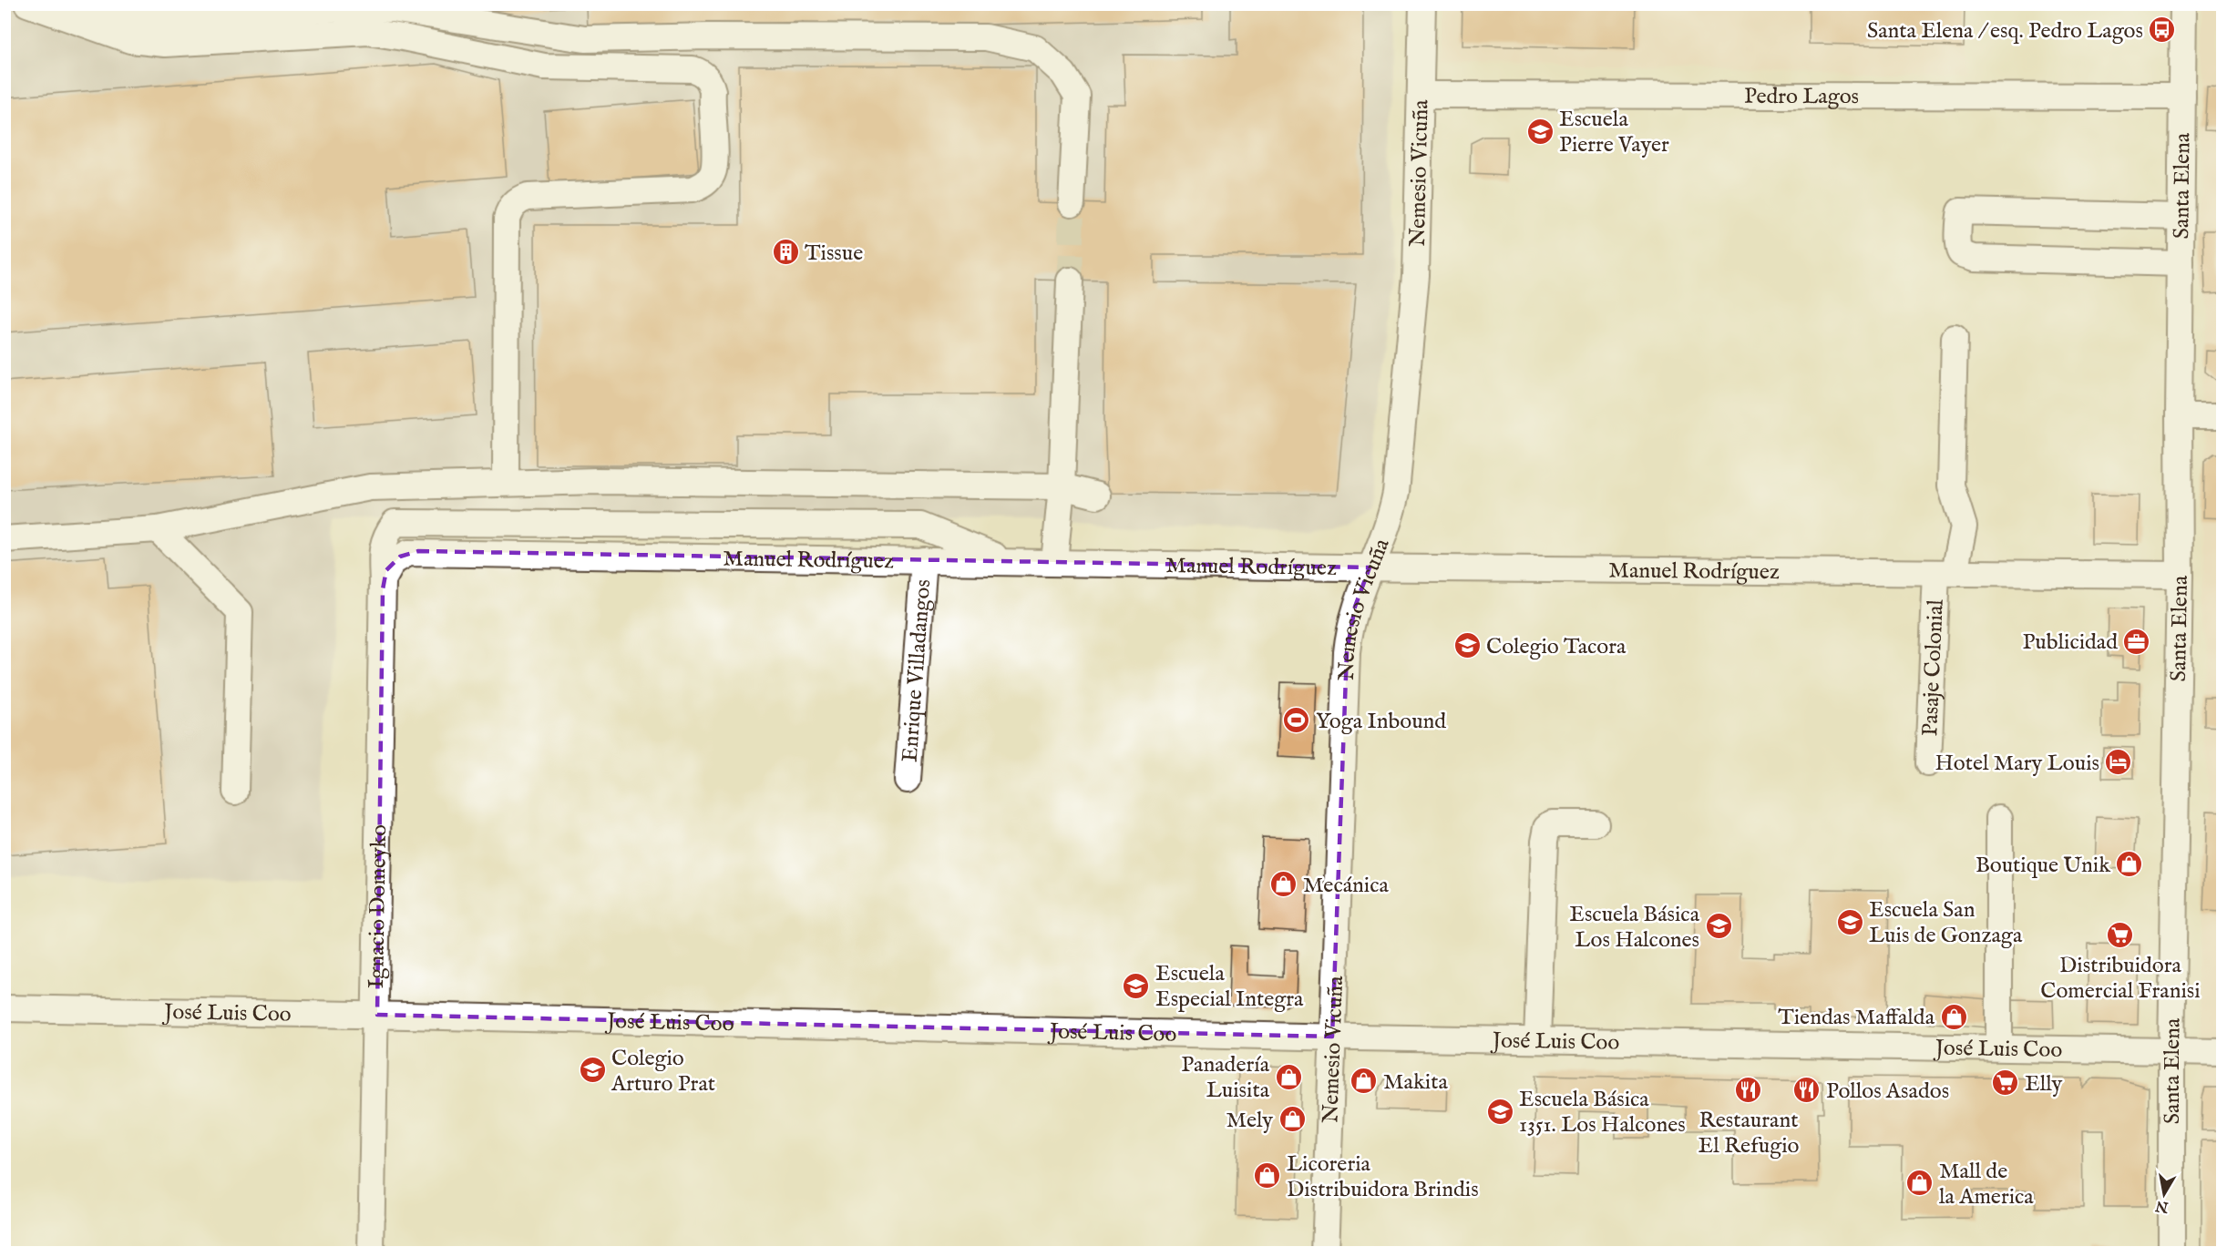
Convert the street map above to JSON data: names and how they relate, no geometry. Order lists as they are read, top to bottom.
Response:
{
  "streets": {
    "street": [
      "Pedro Lagos",
      "Nemesio Vicuña",
      "Santa Elena",
      "Manuel Rodríguez",
      "Pasaje Colonial",
      "Enrique Villadangos",
      "Ignacio Domeyko",
      "José Luis Coo"
    ]
  },
  "crossings": [
    ["Pedro Lagos", "Nemesio Vicuña"],
    ["Pedro Lagos", "Santa Elena"],
    ["Nemesio Vicuña", "Manuel Rodríguez"],
    ["Nemesio Vicuña", "José Luis Coo"],
    ["Santa Elena", "Manuel Rodríguez"],
    ["Santa Elena", "José Luis Coo"],
    ["Manuel Rodríguez", "Pasaje Colonial"],
    ["Manuel Rodríguez", "Enrique Villadangos"],
    ["Manuel Rodríguez", "Ignacio Domeyko"],
    ["Ignacio Domeyko", "José Luis Coo"]
  ],
  "places": {
    "bus stop": ["Santa Elena / esq. Pedro Lagos"],
    "school or university": [
      "Escuela Pierre Vayer",
      "Colegio Tacora",
      "Escuela San Luis de Gonzaga",
      "Escuela Básica Los Halcones",
      "Escuela Especial Integra",
      "Colegio Arturo Prat",
      "Escuela Básica 1351. Los Halcones"
    ],
    "building": ["Tissue"],
    "office": ["Publicidad"],
    "sports": ["Yoga Inbound"],
    "hotel": ["Hotel Mary Louis"],
    "shop": [
      "Boutique Unik",
      "Mecánica",
      "Tiendas Maffalda",
      "Panadería Luisita",
      "Makita",
      "Mely",
      "Licoreria Distribuidora Brindis",
      "Mall de la America"
    ],
    "supermarket": ["Distribuidora Comercial Franisi", "Elly"],
    "restaurant": ["Restaurant El Refugio", "Pollos Asados"]
  },
  "north": "bottom"
}
